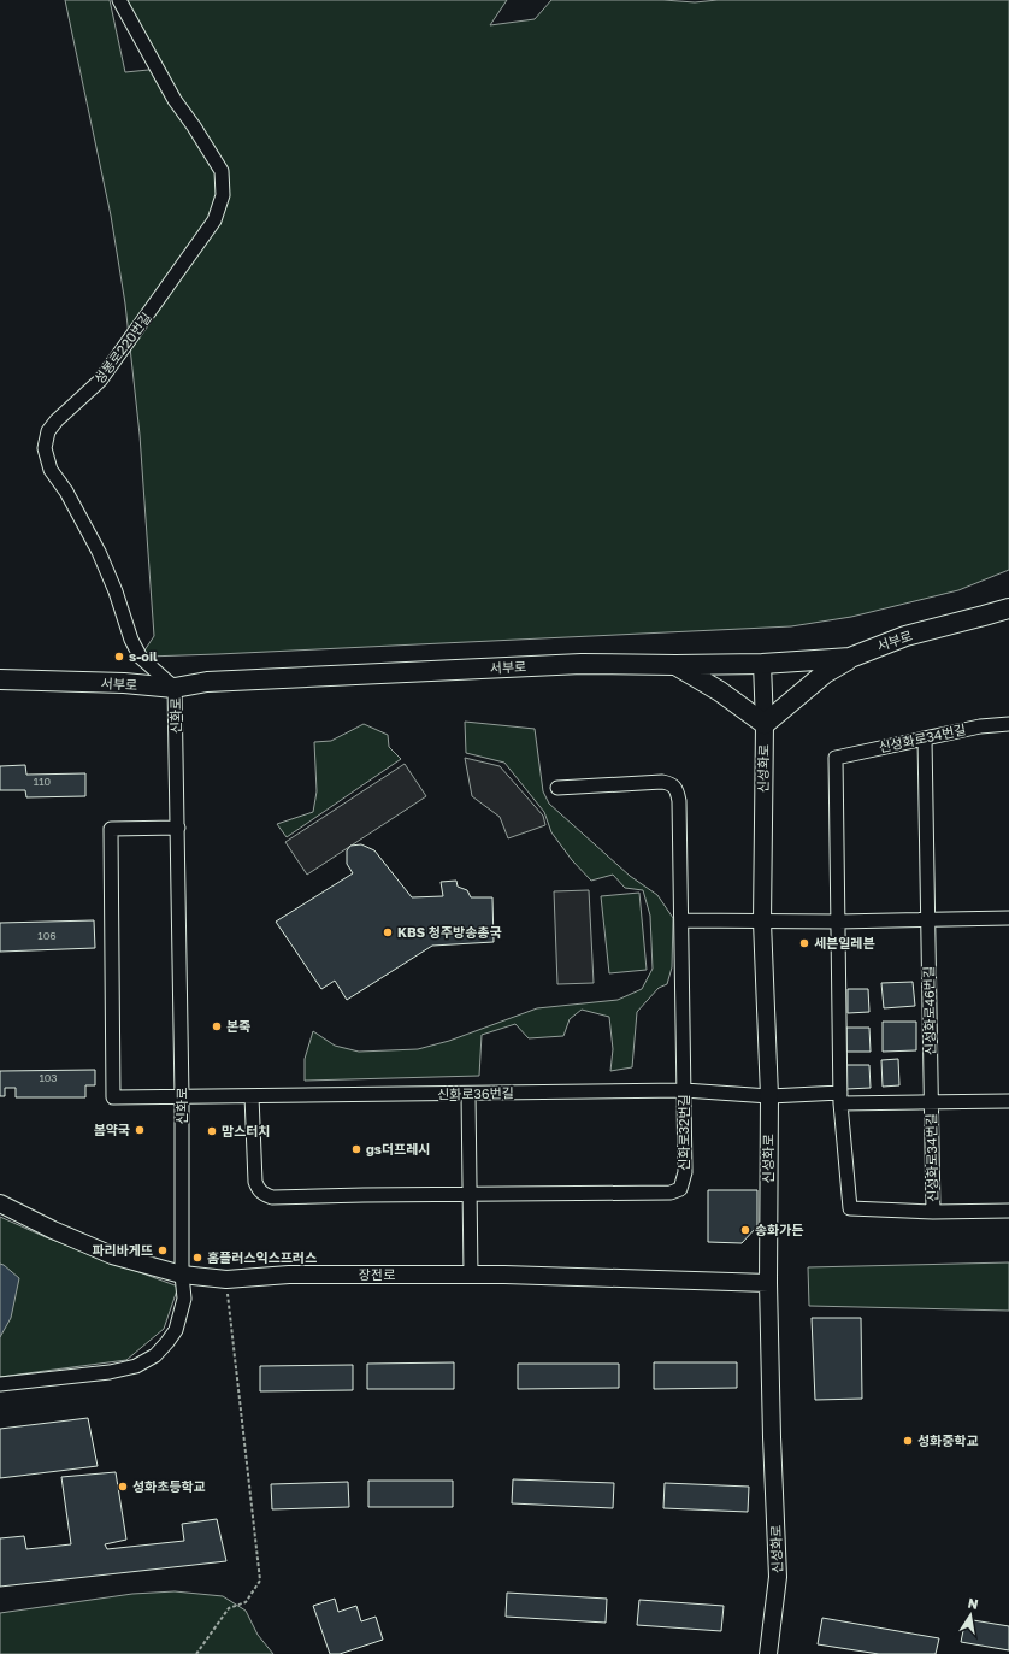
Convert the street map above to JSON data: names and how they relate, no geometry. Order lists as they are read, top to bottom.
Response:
{
  "streets": {
    "main road": ["서부로"],
    "street": [
      "성봉로220번길",
      "신화로",
      "신성화로34번길",
      "신성화로",
      "신성화로46번길",
      "신화로36번길",
      "신화로32번길",
      "장전로"
    ]
  },
  "crossings": [
    ["성봉로220번길", "서부로"],
    ["성봉로220번길", "신화로"],
    ["서부로", "신화로"],
    ["서부로", "신성화로"],
    ["신화로", "신화로36번길"],
    ["신화로", "장전로"],
    ["신성화로34번길", "신성화로46번길"],
    ["신성화로34번길", "신화로36번길"],
    ["신성화로", "신화로36번길"],
    ["신성화로", "장전로"],
    ["신성화로46번길", "신화로36번길"],
    ["신화로36번길", "신화로32번길"]
  ],
  "places": [
    "s-oil",
    "KBS 청주방송총국",
    "세븐일레븐",
    "본죽",
    "봄약국",
    "맘스터치",
    "gs더프레시",
    "송화가든",
    "파리바게뜨",
    "홈플러스익스프러스",
    "성화중학교",
    "성화초등학교"
  ],
  "house_numbers": ["110", "106", "103"],
  "north": "top"
}
